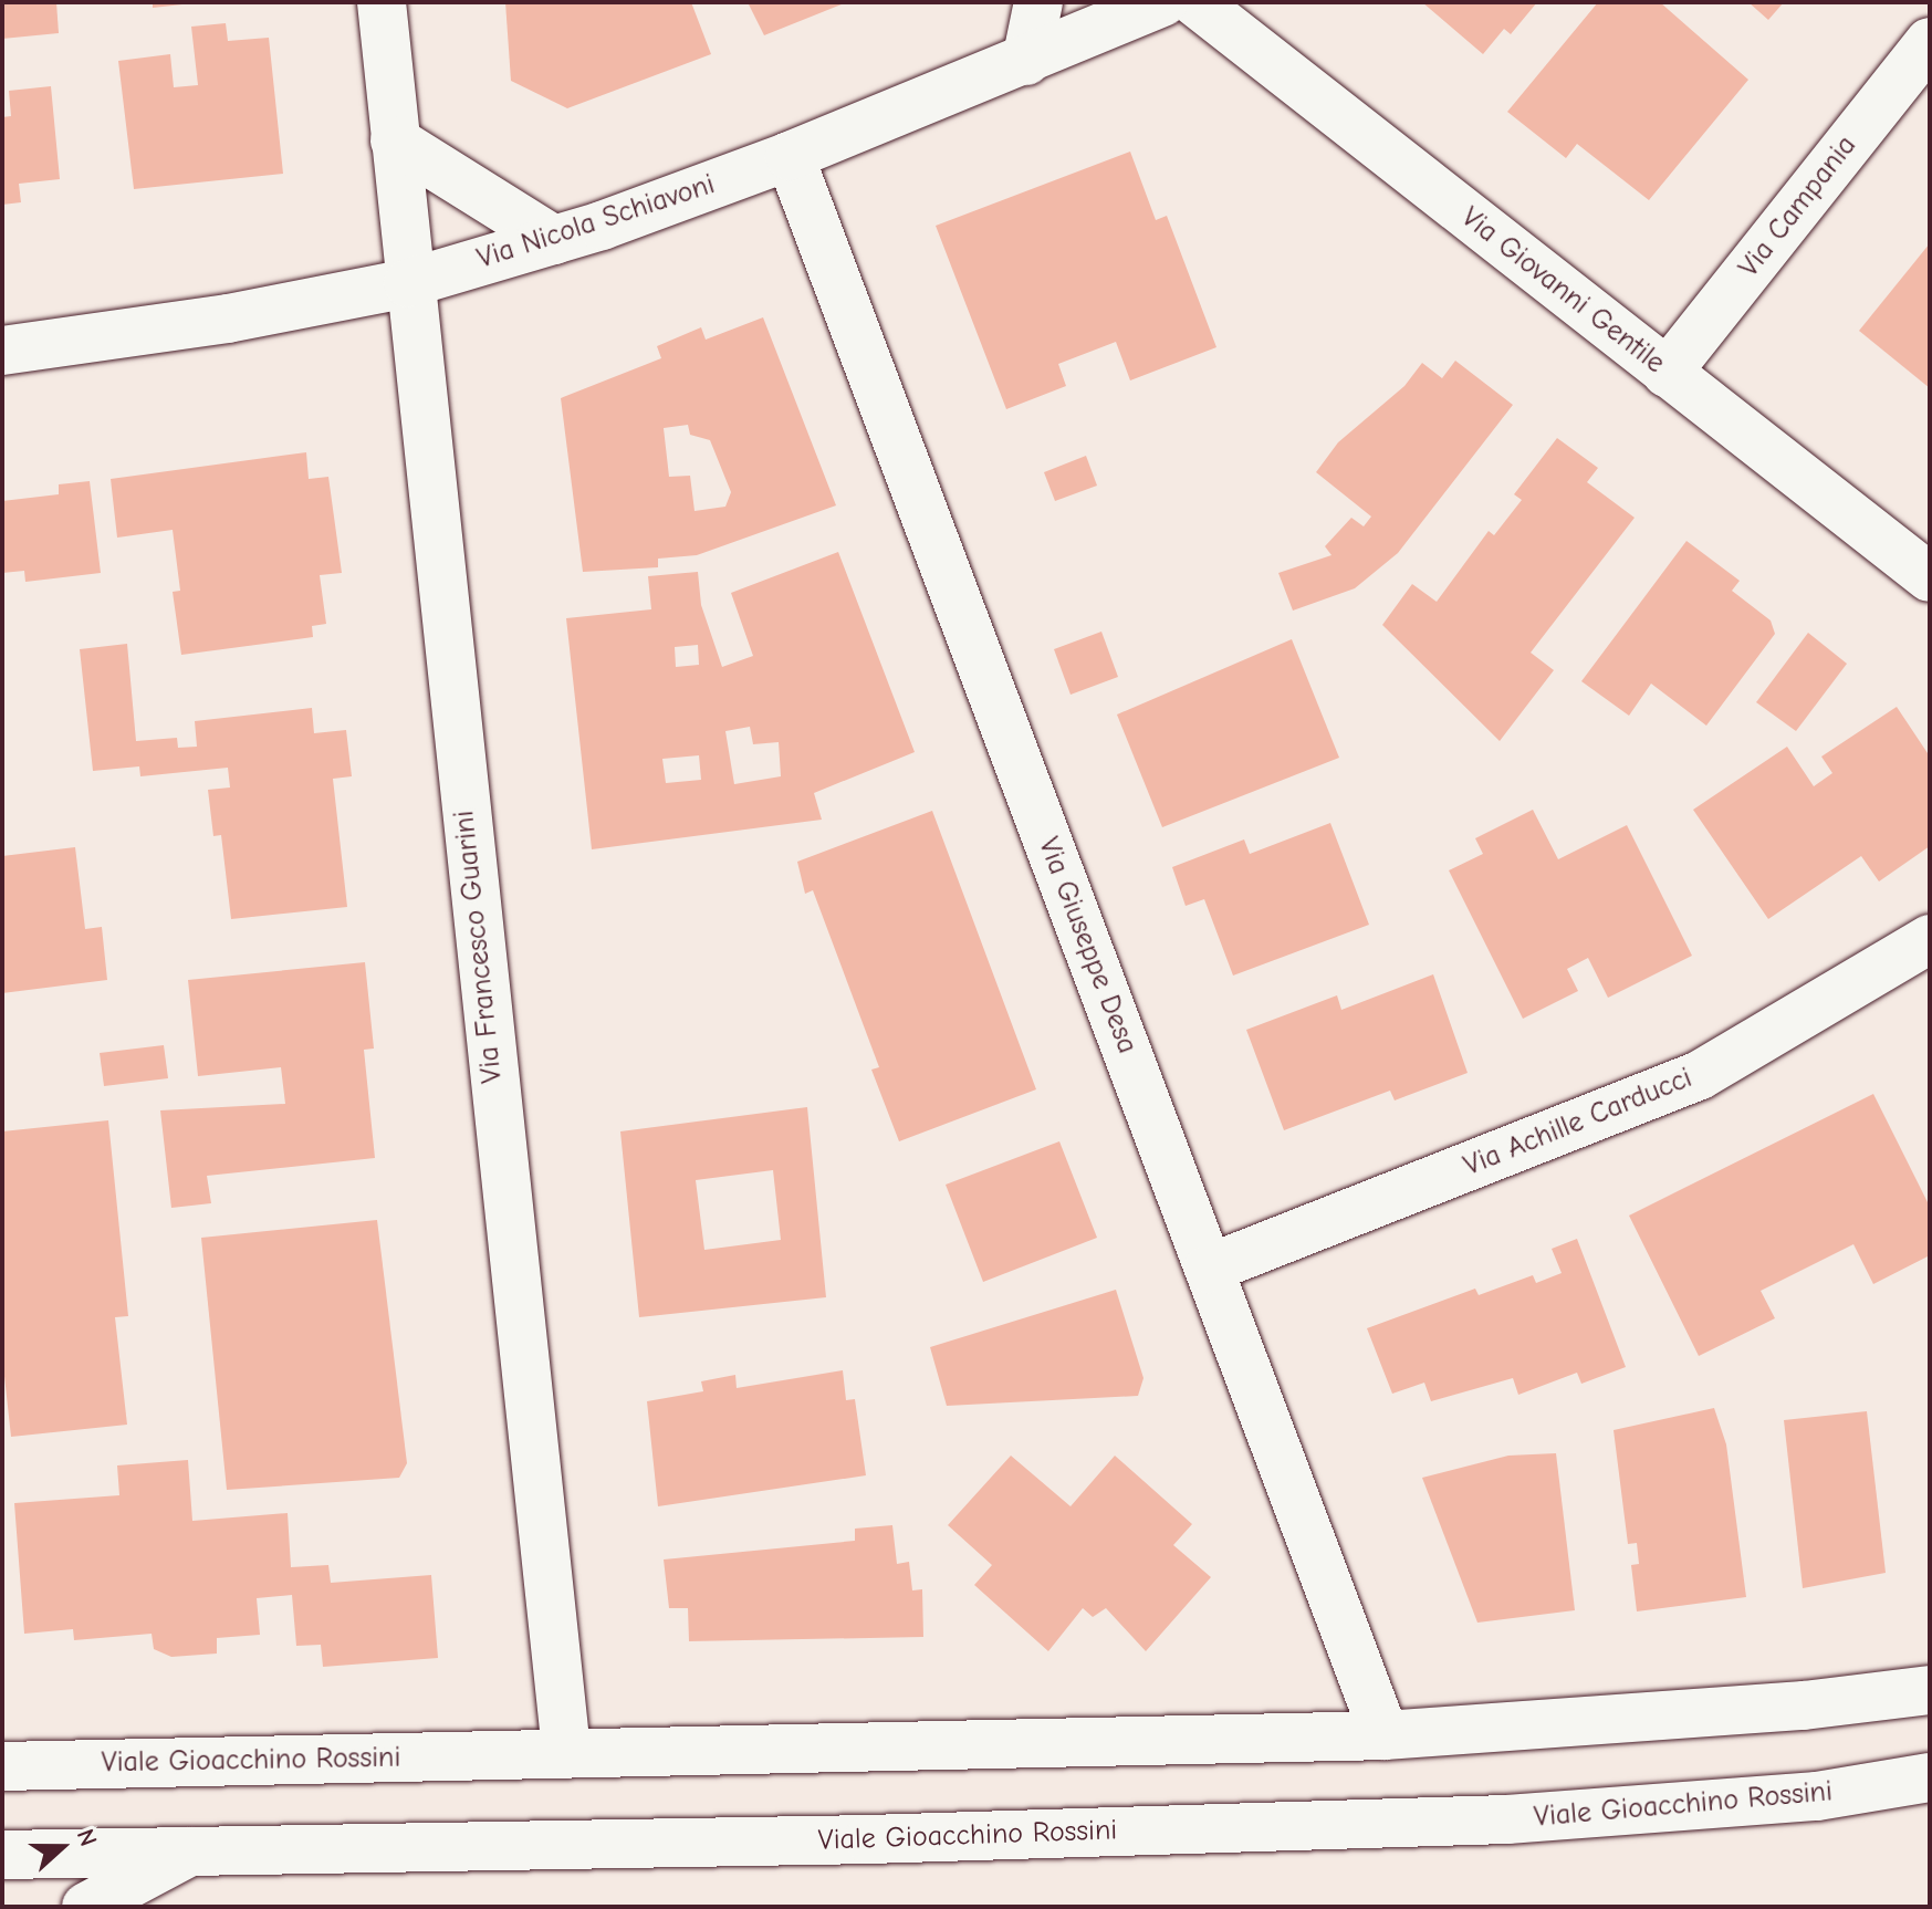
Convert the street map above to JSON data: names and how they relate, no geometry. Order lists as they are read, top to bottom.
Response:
{
  "streets": {
    "street": [
      "Via Campania",
      "Via Nicola Schiavoni",
      "Via Giovanni Gentile",
      "Via Giuseppe Desa",
      "Via Francesco Guarini",
      "Via Achille Carducci",
      "Viale Gioacchino Rossini"
    ]
  },
  "crossings": [
    ["Via Campania", "Via Giovanni Gentile"],
    ["Via Nicola Schiavoni", "Via Giuseppe Desa"],
    ["Via Nicola Schiavoni", "Via Francesco Guarini"],
    ["Via Giuseppe Desa", "Via Achille Carducci"],
    ["Via Giuseppe Desa", "Viale Gioacchino Rossini"],
    ["Via Francesco Guarini", "Viale Gioacchino Rossini"]
  ],
  "north": "right"
}
